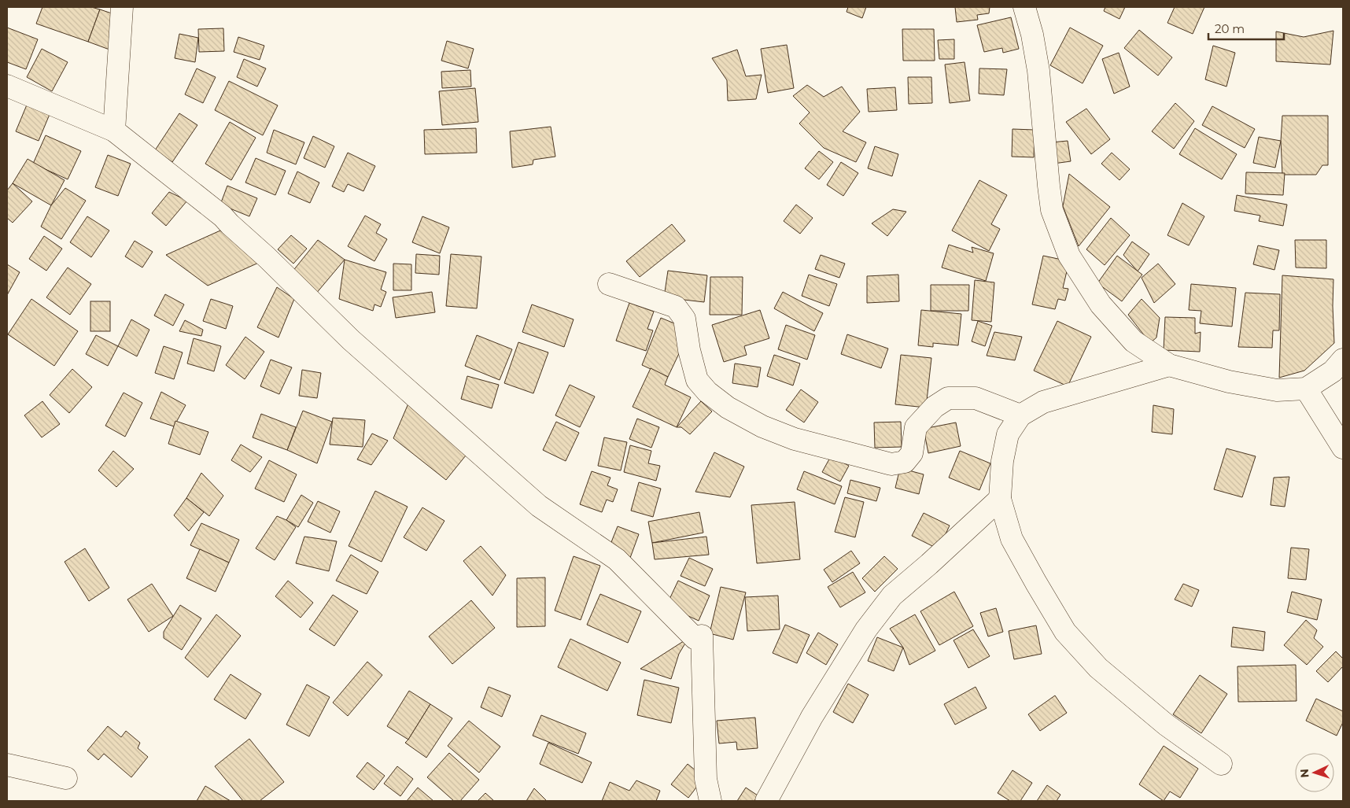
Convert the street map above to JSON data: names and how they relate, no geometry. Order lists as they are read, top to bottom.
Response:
{
  "scale_bar": "20 m",
  "north": "left"
}
